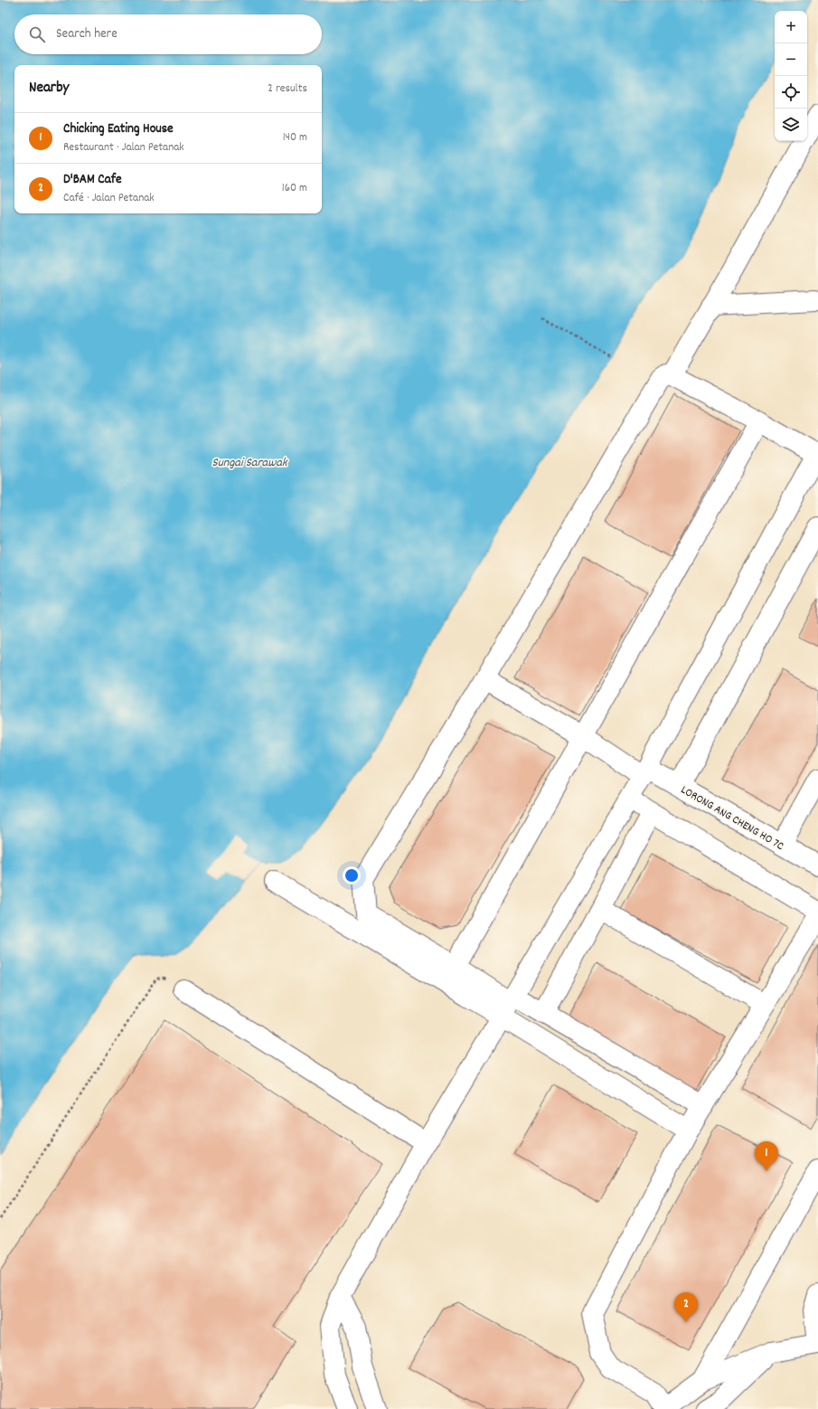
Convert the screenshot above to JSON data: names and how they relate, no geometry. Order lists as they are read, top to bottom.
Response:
{
  "streets": {
    "street": ["LORONG ANG CHENG HO 7C"]
  },
  "water": ["Sungai Sarawak"],
  "page": {
    "map_buttons": ["+", "−"],
    "search": "Search here",
    "heading": ["Nearby", "2 results"],
    "list": [
      {
        "mark": "1",
        "name": "Chicking Eating House",
        "note": "Restaurant · Jalan Petanak",
        "value": "140 m"
      },
      {
        "mark": "2",
        "name": "D'BAM Cafe",
        "note": "Café · Jalan Petanak",
        "value": "160 m"
      }
    ],
    "pins": ["1", "2"]
  }
}
